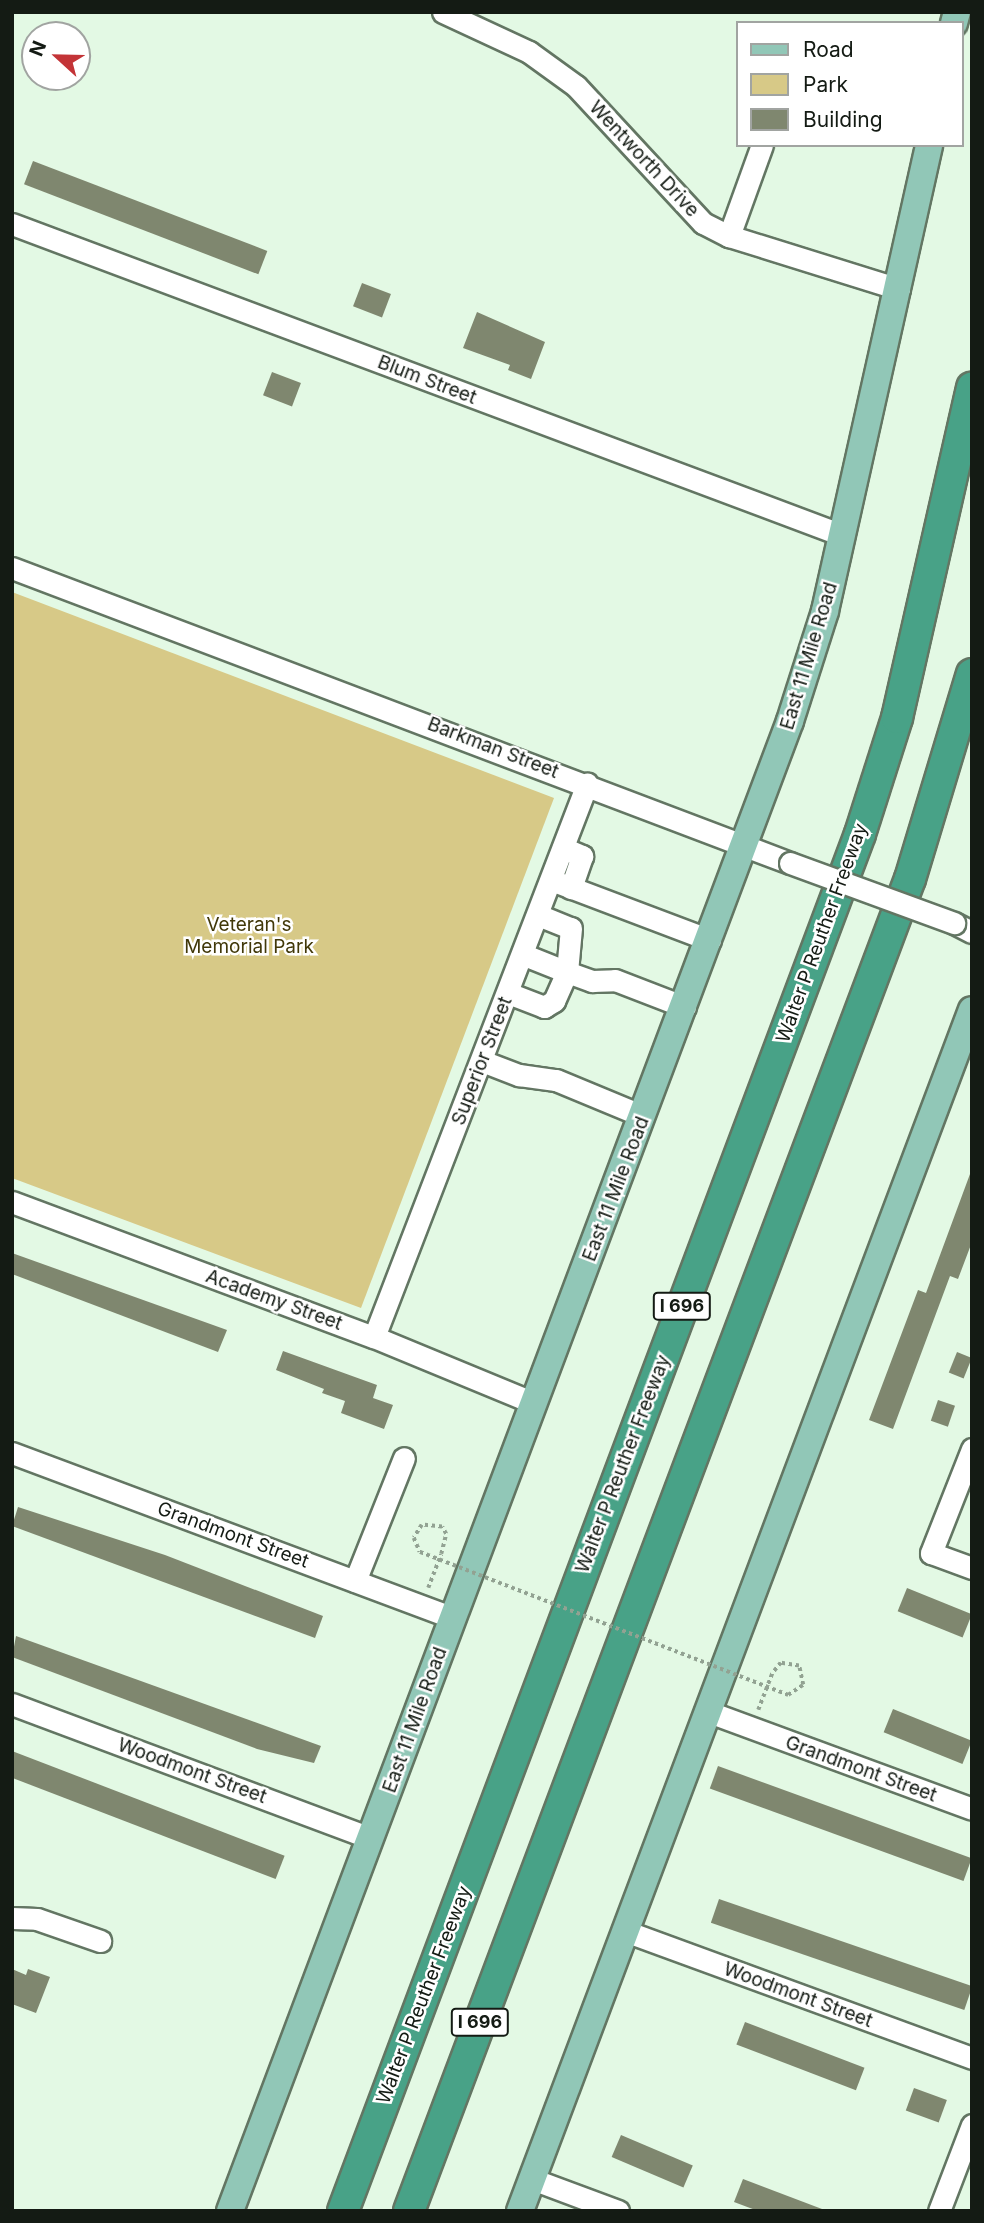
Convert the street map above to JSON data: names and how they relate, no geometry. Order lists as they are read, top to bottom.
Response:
{
  "streets": {
    "highway": ["Walter P Reuther Freeway", "I 696"],
    "main road": ["East 11 Mile Road"],
    "street": [
      "Wentworth Drive",
      "Blum Street",
      "Barkman Street",
      "Superior Street",
      "Academy Street",
      "Grandmont Street",
      "Woodmont Street"
    ]
  },
  "crossings": [
    ["Wentworth Drive", "East 11 Mile Road"],
    ["Blum Street", "East 11 Mile Road"],
    ["East 11 Mile Road", "Barkman Street"],
    ["East 11 Mile Road", "Academy Street"],
    ["East 11 Mile Road", "Grandmont Street"],
    ["East 11 Mile Road", "Woodmont Street"],
    ["Barkman Street", "Superior Street"],
    ["Superior Street", "Academy Street"]
  ],
  "parks": ["Veteran's Memorial Park"],
  "legend": ["Road", "Park", "Building"],
  "north": "left"
}
